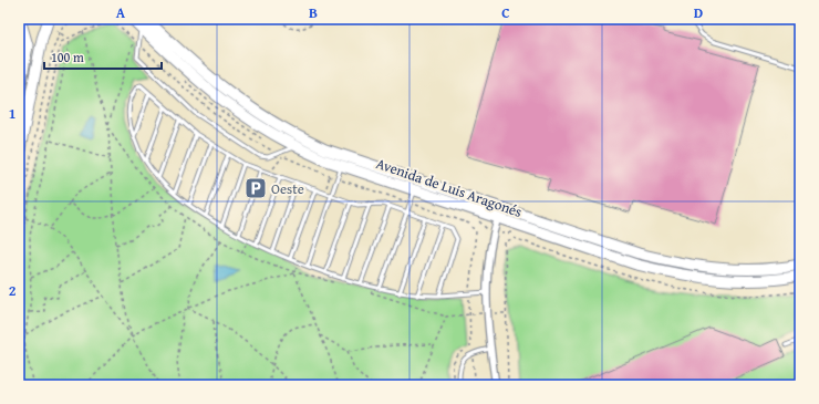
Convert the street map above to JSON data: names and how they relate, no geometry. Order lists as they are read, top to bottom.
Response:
{
  "streets": {
    "main road": ["Avenida de Luis Aragonés"]
  },
  "places": {
    "parking": ["Oeste"]
  },
  "scale_bar": "100 m",
  "grid": {
    "columns": [
      "A",
      "B",
      "C",
      "D"
    ],
    "rows": ["1", "2"]
  }
}
